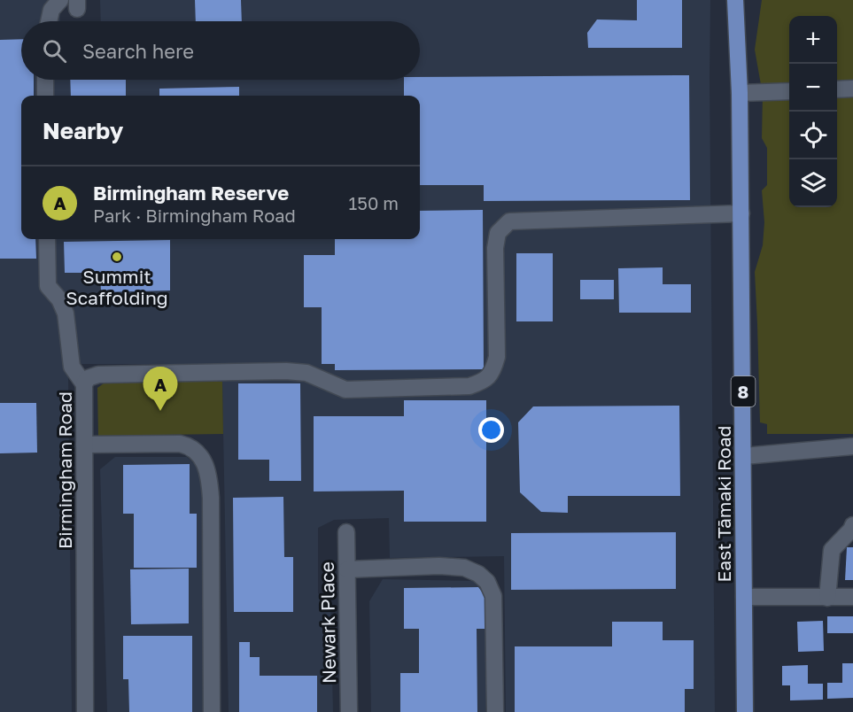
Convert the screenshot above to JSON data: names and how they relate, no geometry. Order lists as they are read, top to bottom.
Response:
{
  "streets": {
    "main road": ["8", "East Tāmaki Road"],
    "street": ["Birmingham Road", "Newark Place"]
  },
  "crossings": [
    ["Birmingham Road", "East Tāmaki Road"]
  ],
  "places": ["Summit Scaffolding"],
  "page": {
    "map_buttons": ["+", "−"],
    "search": "Search here",
    "heading": "Nearby",
    "list": [
      {
        "mark": "A",
        "name": "Birmingham Reserve",
        "note": "Park · Birmingham Road",
        "value": "150 m"
      }
    ],
    "pins": "A"
  }
}
